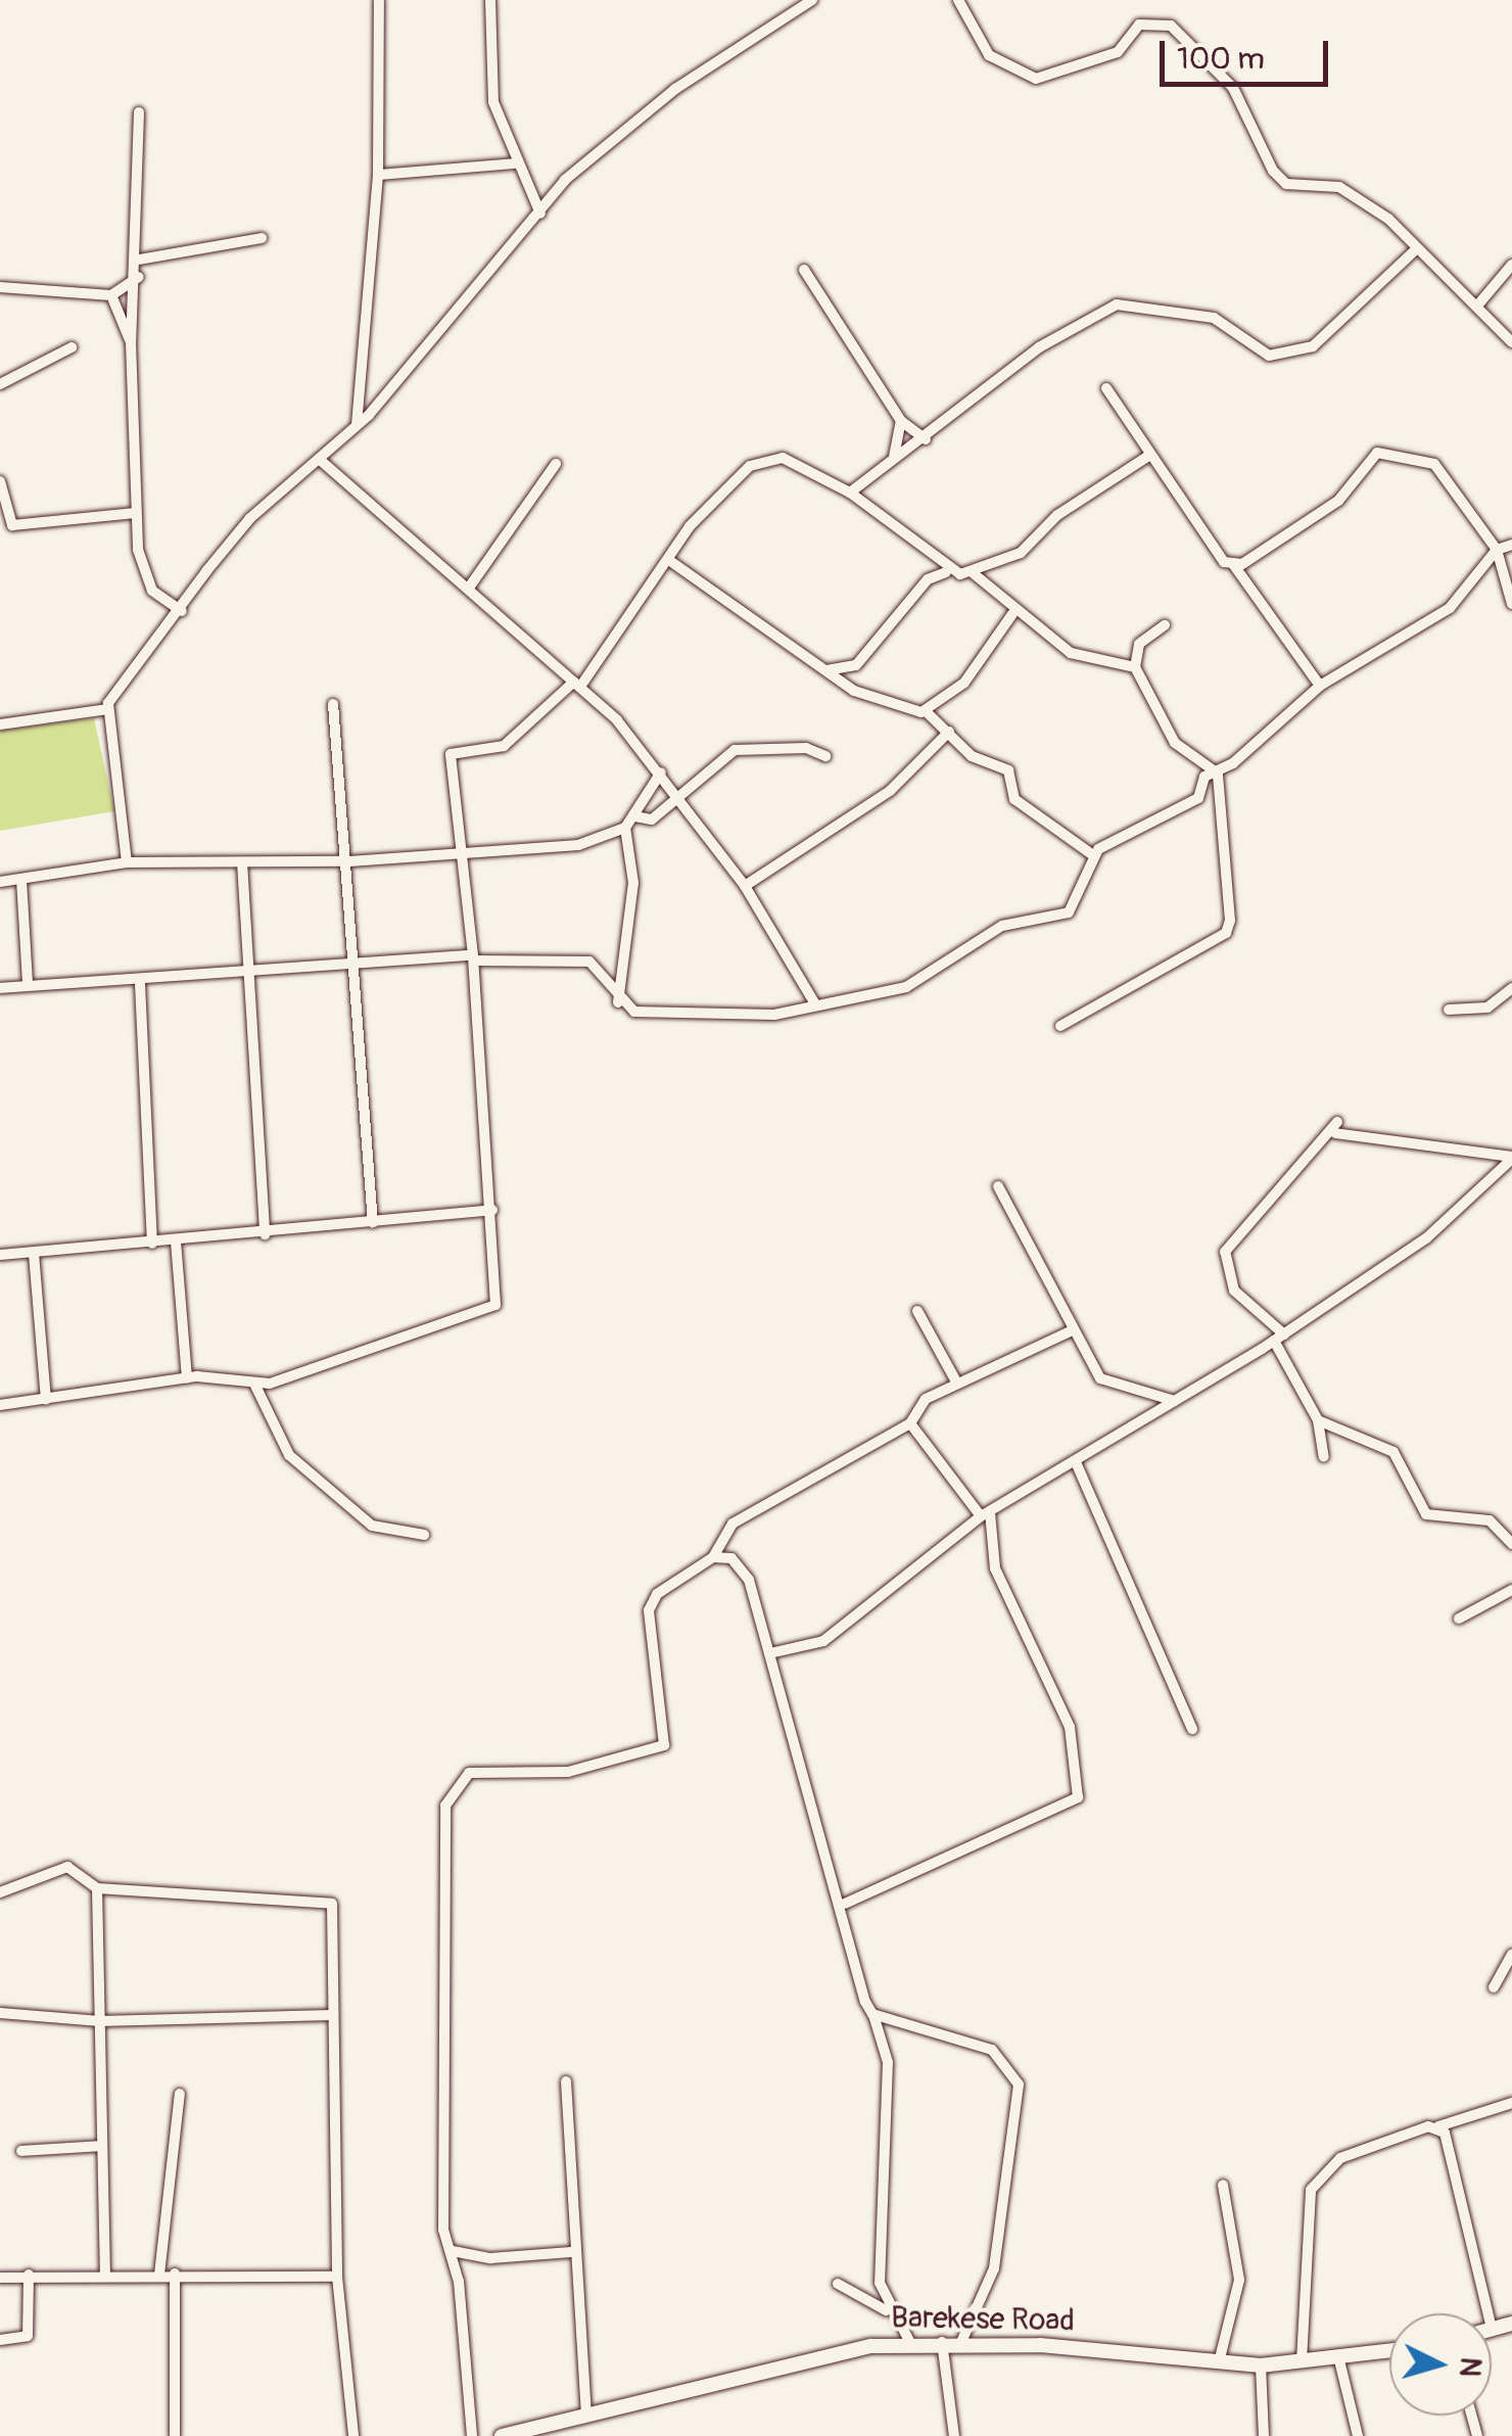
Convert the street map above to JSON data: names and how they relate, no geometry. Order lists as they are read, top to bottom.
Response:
{
  "streets": {
    "main road": ["Barekese Road"]
  },
  "scale_bar": "100 m",
  "north": "right"
}
